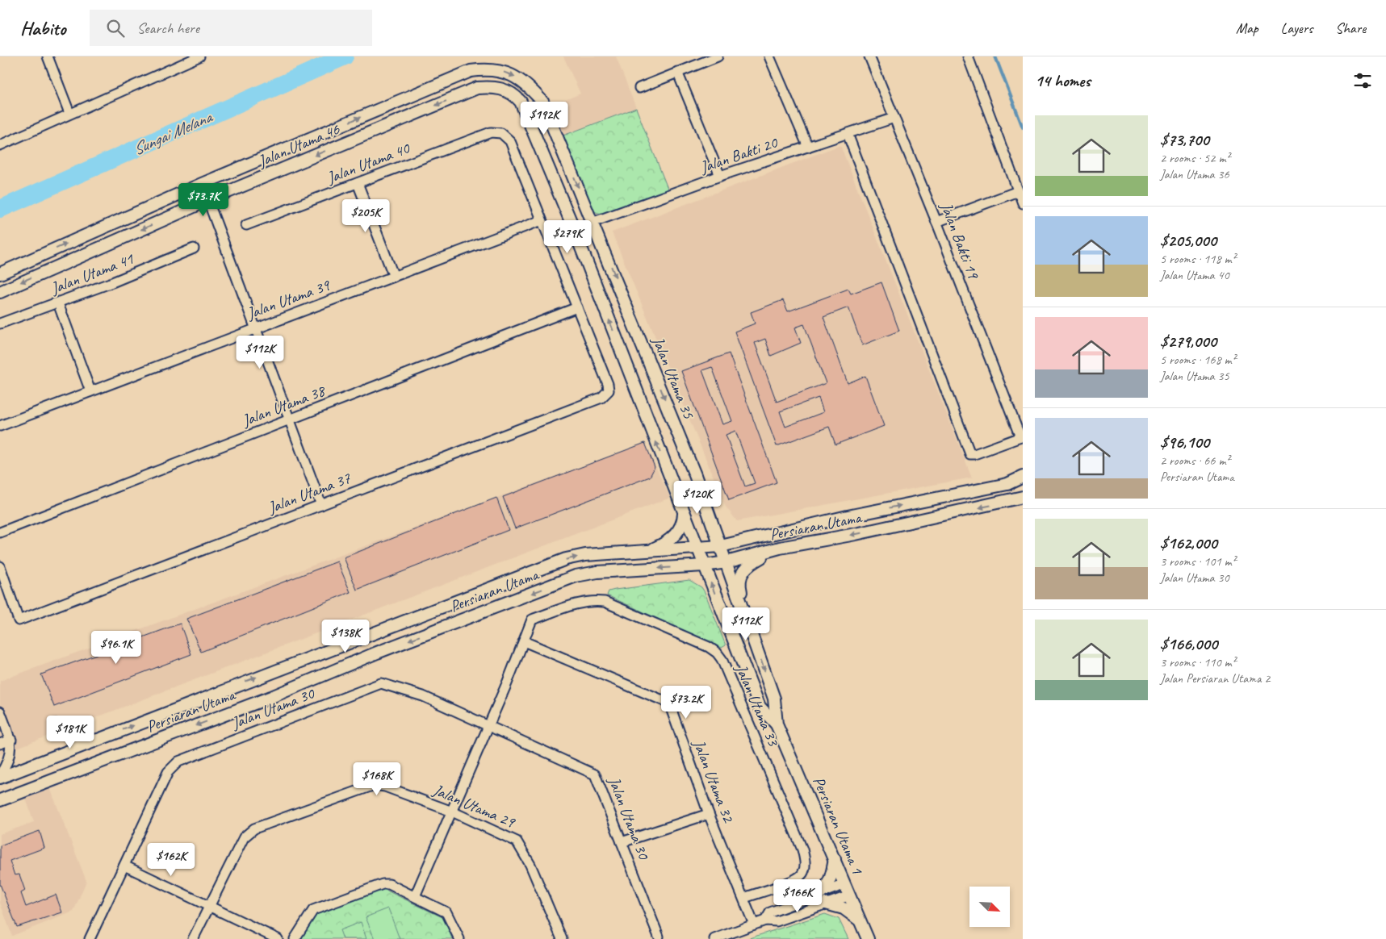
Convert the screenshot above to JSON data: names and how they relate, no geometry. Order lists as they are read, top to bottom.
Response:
{
  "streets": {
    "street": [
      "Jalan Utama 46",
      "Jalan Bakti 20",
      "Jalan Utama 40",
      "Jalan Bakti 19",
      "Jalan Utama 41",
      "Jalan Utama 39",
      "Jalan Utama 35",
      "Jalan Utama 38",
      "Jalan Utama 37",
      "Persiaran Utama",
      "Jalan Utama 33",
      "Jalan Utama 30",
      "Jalan Utama 32",
      "Jalan Utama 29",
      "Persiaran Utama 1"
    ]
  },
  "crossings": [
    ["Jalan Utama 46", "Jalan Utama 35"],
    ["Jalan Bakti 20", "Jalan Bakti 19"],
    ["Jalan Bakti 20", "Jalan Utama 35"],
    ["Jalan Utama 40", "Jalan Utama 39"],
    ["Jalan Utama 35", "Persiaran Utama"],
    ["Jalan Utama 35", "Persiaran Utama 1"],
    ["Jalan Utama 38", "Jalan Utama 37"],
    ["Persiaran Utama", "Persiaran Utama 1"],
    ["Jalan Utama 33", "Jalan Utama 32"]
  ],
  "water": ["Sungai Melana"],
  "north": "bottom right",
  "page": {
    "header": "Habito",
    "search": "Search here",
    "nav": ["Map", "Layers", "Share"],
    "heading": "14 homes",
    "price": [
      "$192K",
      "$73.7K",
      "$205K",
      "$279K",
      "$112K",
      "$120K",
      "$112K",
      "$138K",
      "$96.1K",
      "$73.2K",
      "$181K",
      "$168K",
      "$162K",
      "$166K"
    ],
    "list": [
      {
        "name": "$73,700",
        "note": "2 rooms · 52 m² · Jalan Utama 36"
      },
      {
        "name": "$205,000",
        "note": "5 rooms · 118 m² · Jalan Utama 40"
      },
      {
        "name": "$279,000",
        "note": "5 rooms · 168 m² · Jalan Utama 35"
      },
      {
        "name": "$96,100",
        "note": "2 rooms · 66 m² · Persiaran Utama"
      },
      {
        "name": "$162,000",
        "note": "3 rooms · 101 m² · Jalan Utama 30"
      },
      {
        "name": "$166,000",
        "note": "3 rooms · 110 m² · Jalan Persiaran Utama 2"
      }
    ]
  }
}
